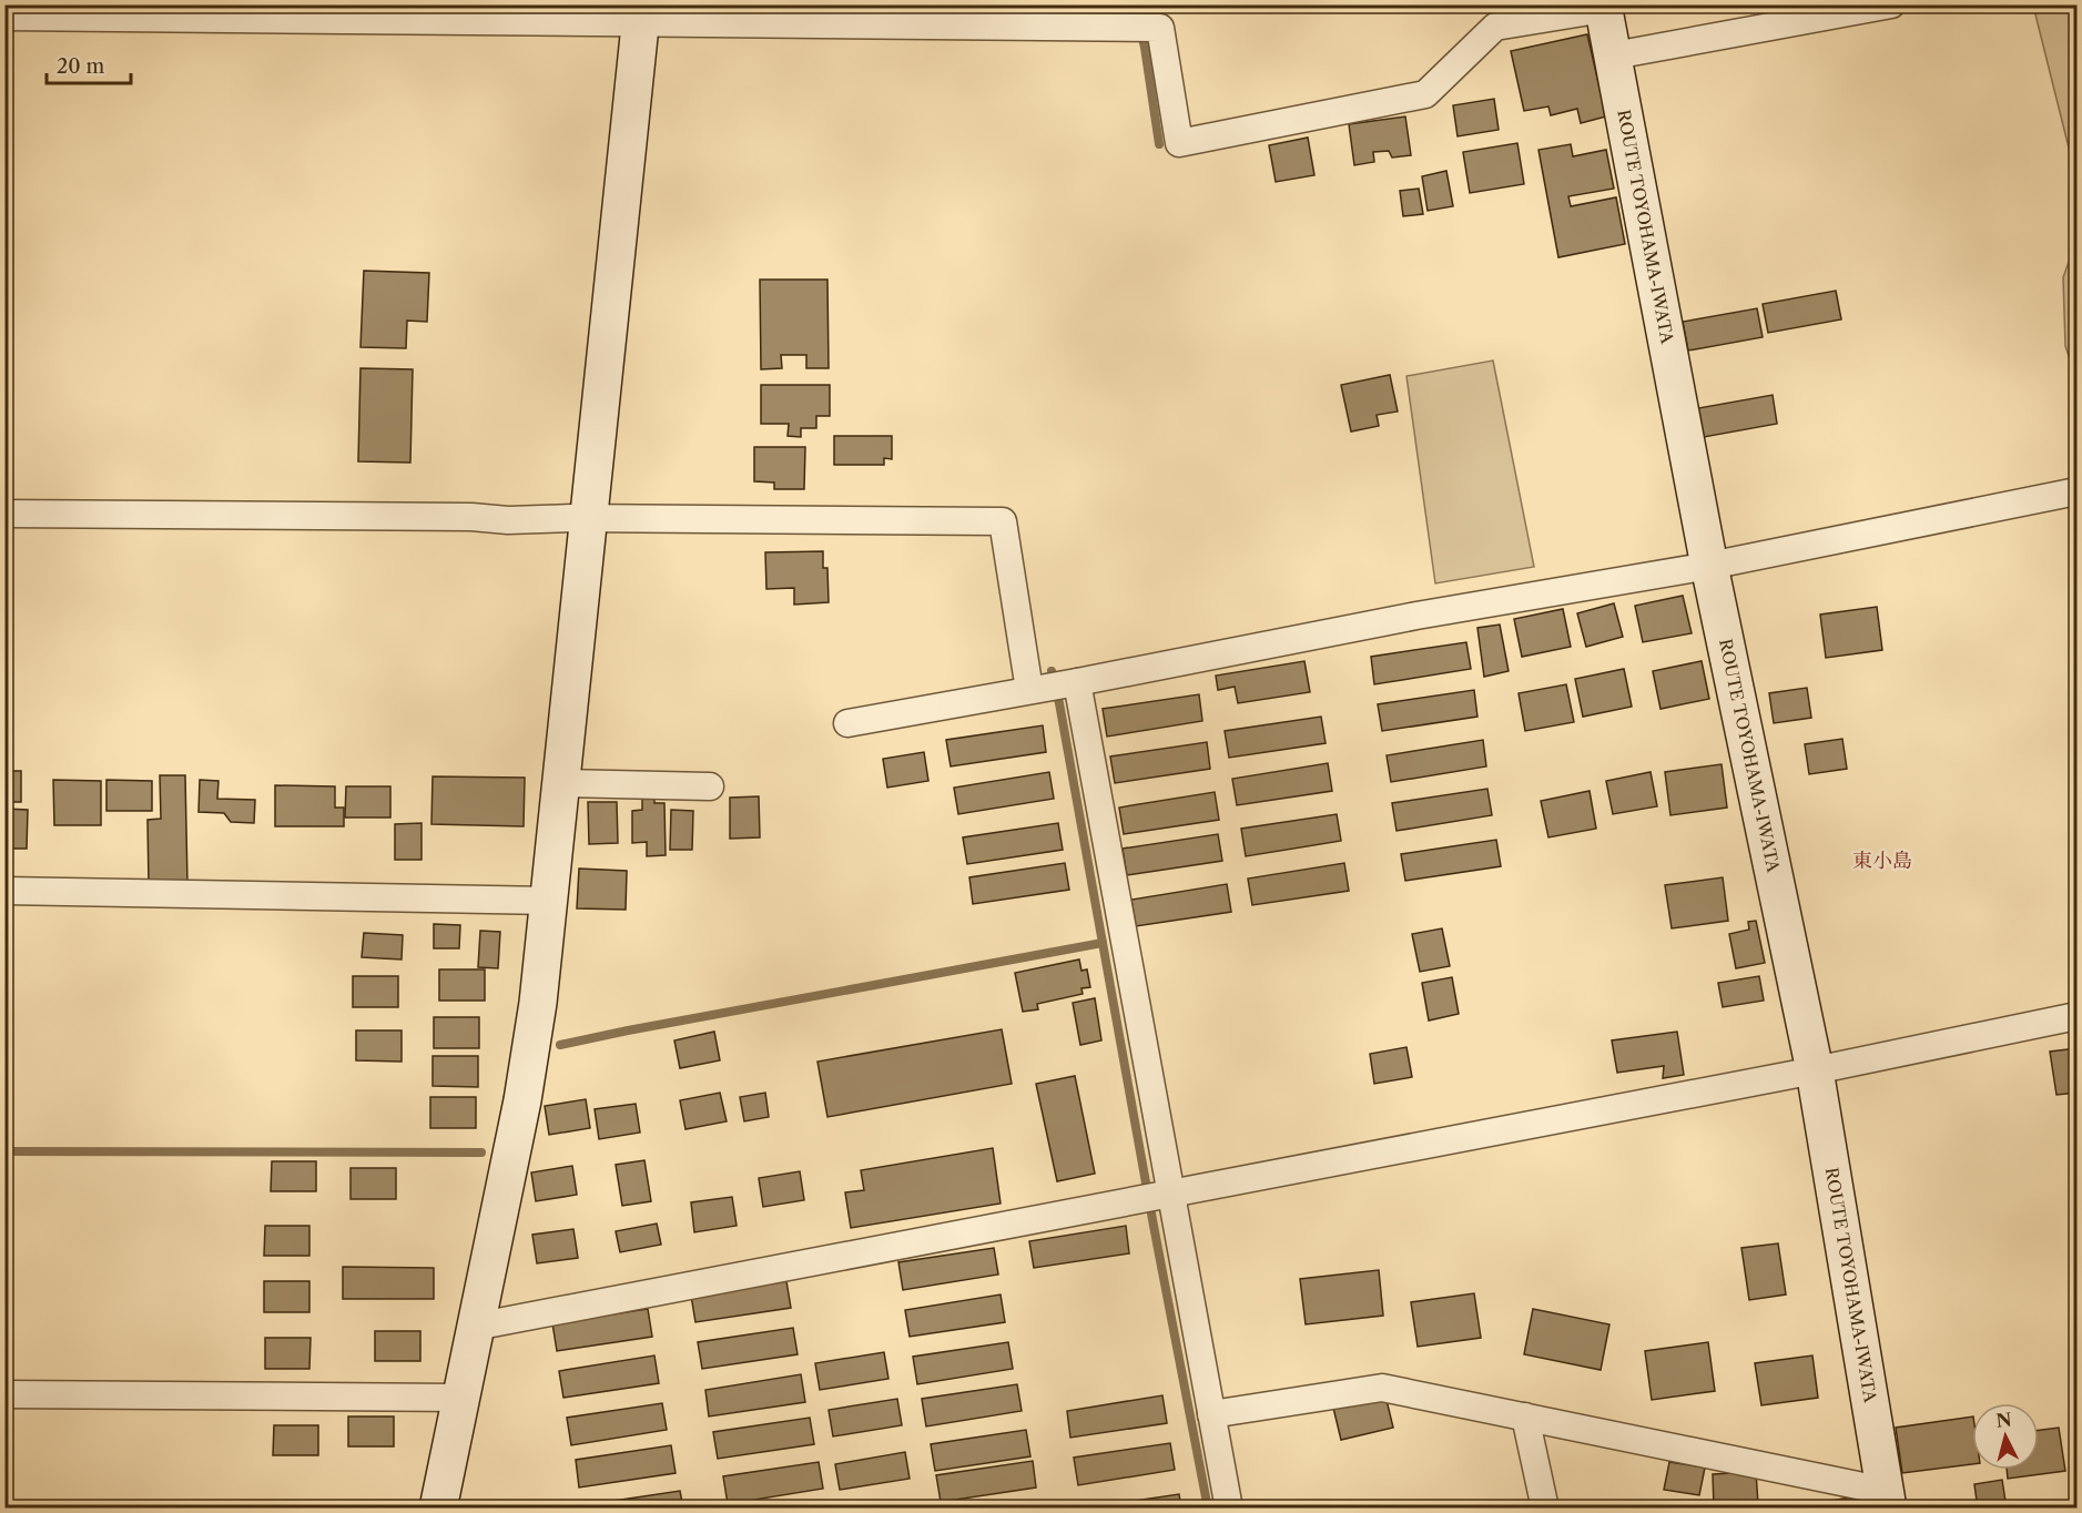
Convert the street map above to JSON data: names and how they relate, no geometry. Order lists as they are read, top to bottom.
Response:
{
  "streets": {
    "street": ["ROUTE TOYOHAMA-IWATA"]
  },
  "districts": ["東小島"],
  "scale_bar": "20 m",
  "north": "top"
}
